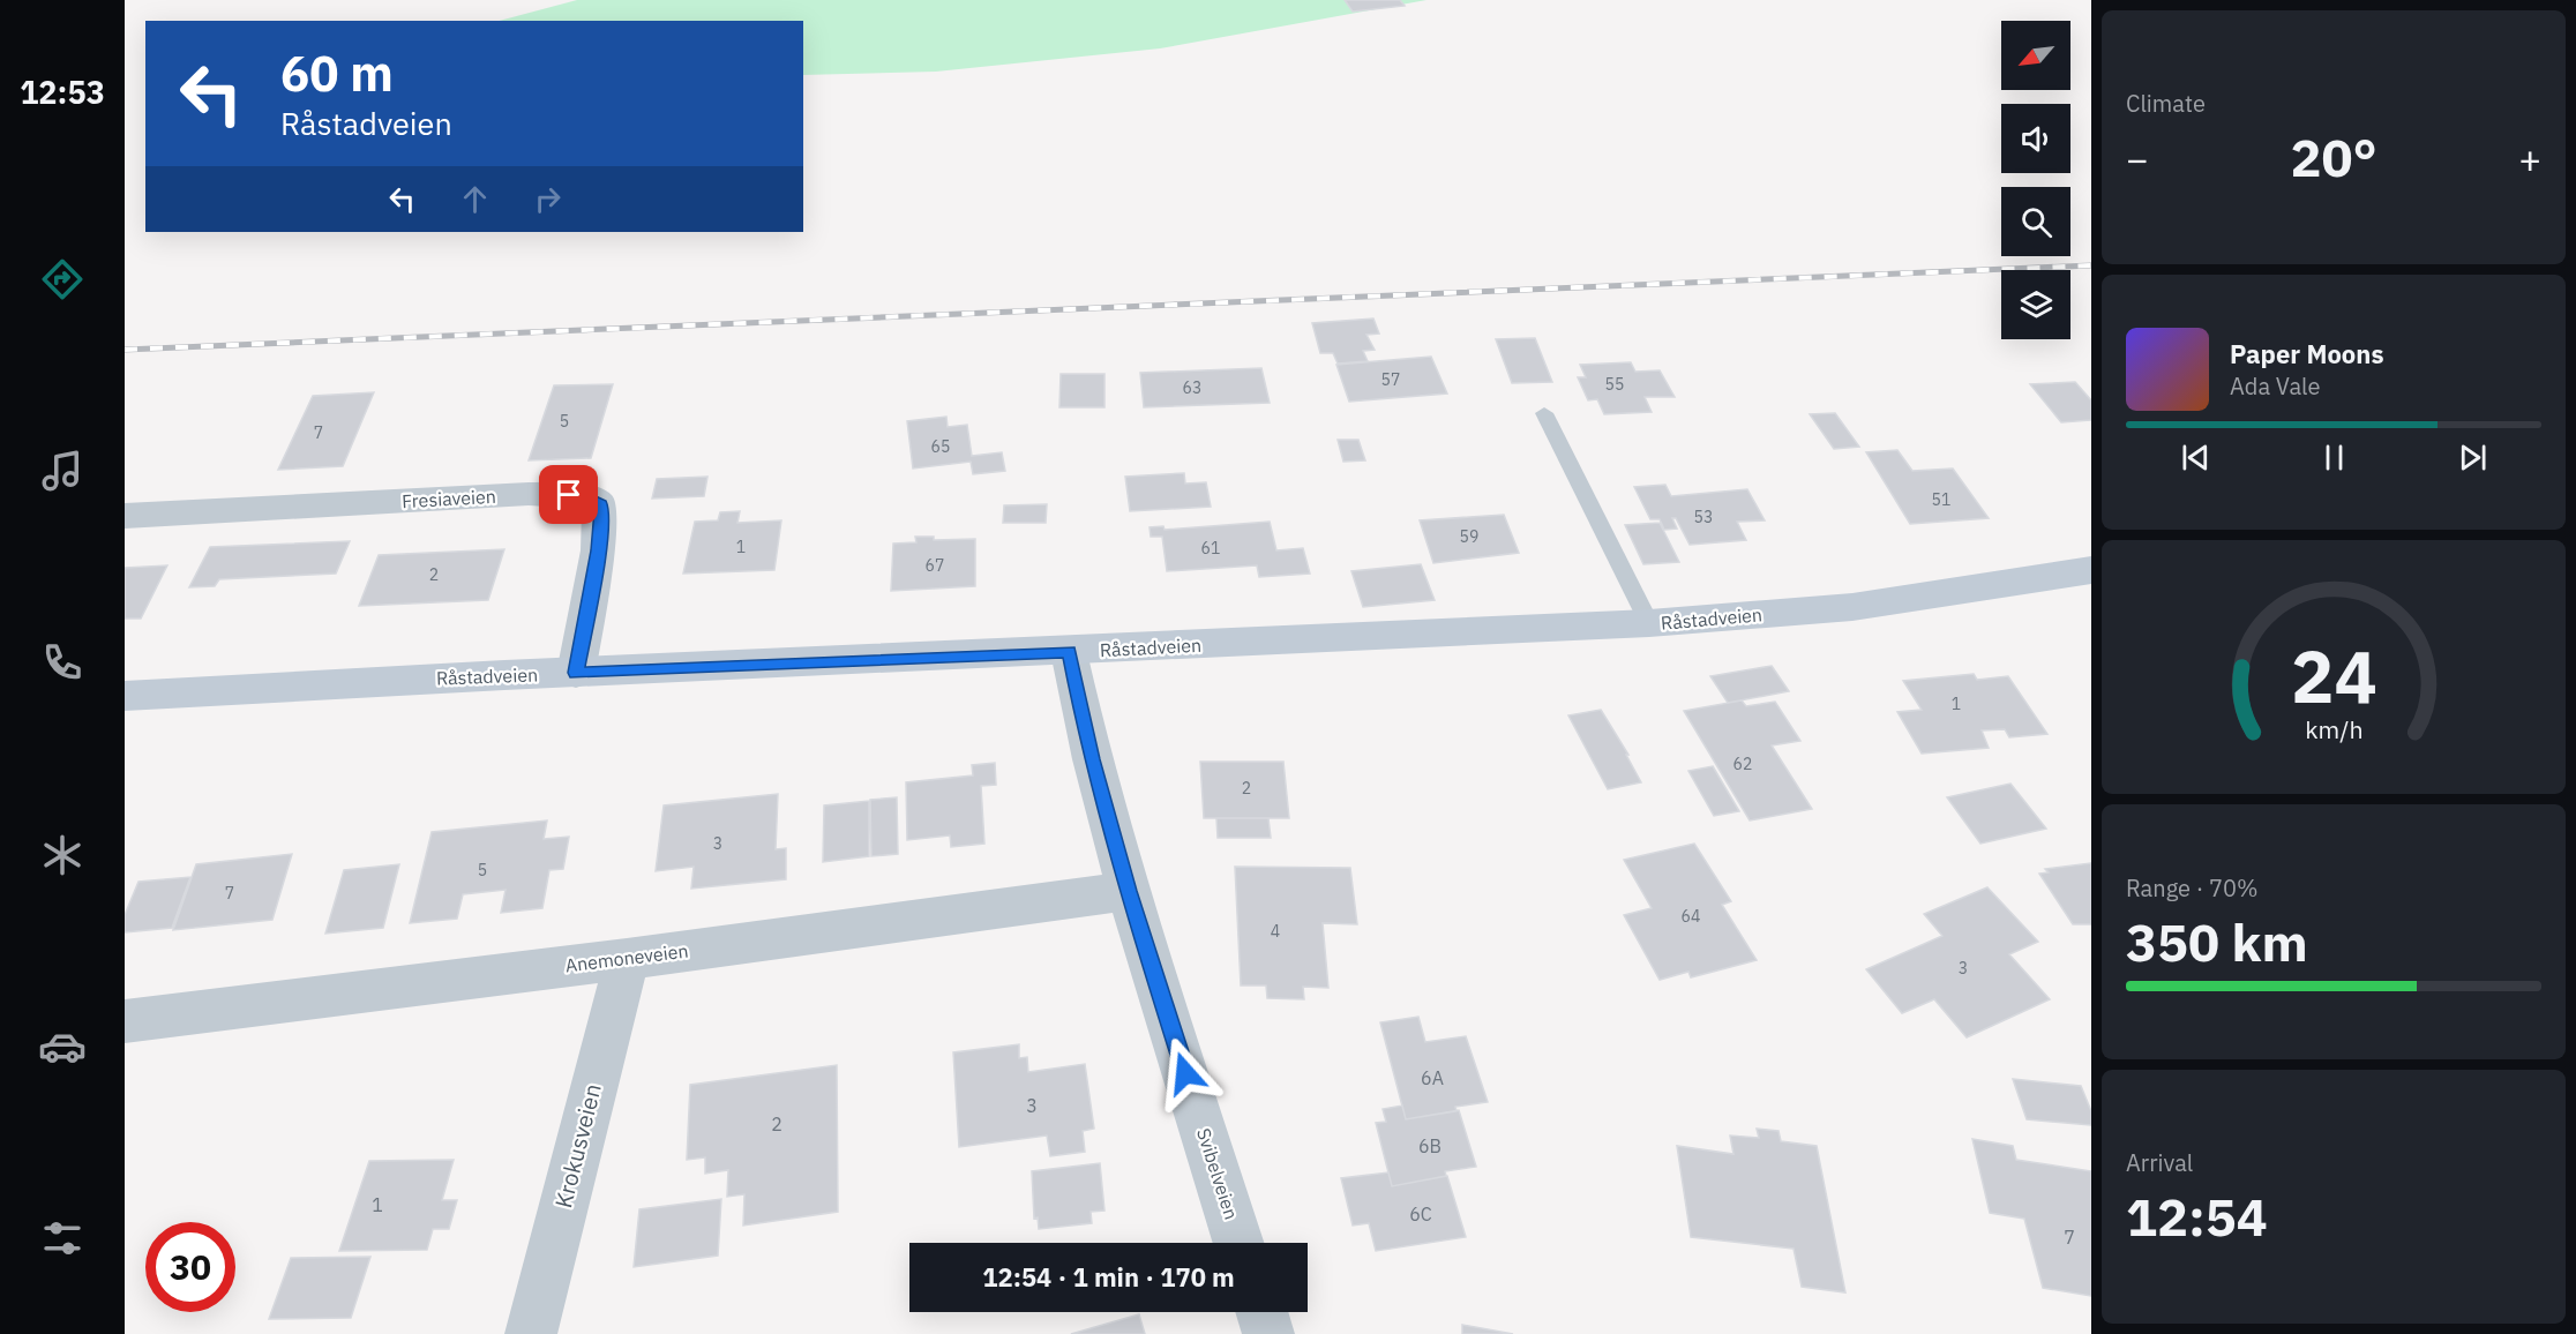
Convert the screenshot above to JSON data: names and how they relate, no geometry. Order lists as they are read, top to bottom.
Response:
{
  "streets": {
    "main road": ["Råstadveien"],
    "street": [
      "Fresiaveien",
      "Anemoneveien",
      "Krokusveien",
      "Svibelveien"
    ]
  },
  "crossings": [
    ["Fresiaveien", "Råstadveien"],
    ["Råstadveien", "Svibelveien"],
    ["Anemoneveien", "Krokusveien"],
    ["Anemoneveien", "Svibelveien"]
  ],
  "house_numbers": [
    "57",
    "55",
    "63",
    "5",
    "7",
    "65",
    "51",
    "53",
    "59",
    "1",
    "61",
    "67",
    "2",
    "1",
    "62",
    "2",
    "3",
    "5",
    "7",
    "64",
    "4",
    "3",
    "6A",
    "3",
    "2",
    "6B",
    "1",
    "6C",
    "7"
  ],
  "north": "bottom left",
  "page": {
    "tabs": "12:53",
    "tile": [
      "Climate",
      ["Range · 70%", "350 km"],
      ["Arrival", "12:54"]
    ],
    "turn": ["60 m", "Råstadveien"],
    "heat": ["−", "20°", "+"],
    "song": ["Paper Moons", "Ada Vale"],
    "limit": "30",
    "trip": "12:54 · 1 min · 170 m",
    "gauge": ["24", "km/h"]
  }
}
